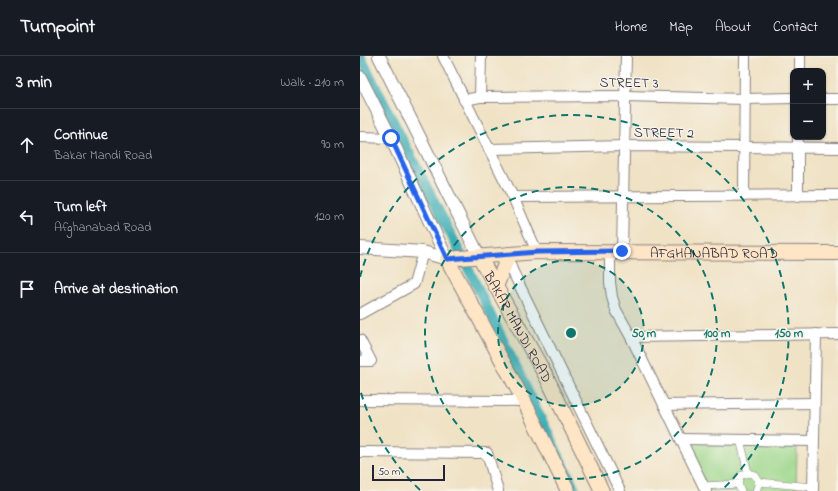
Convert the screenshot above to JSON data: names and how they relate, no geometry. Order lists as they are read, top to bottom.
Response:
{
  "streets": {
    "main road": ["AFGHANABAD ROAD", "BAKAR MANDI ROAD"],
    "street": ["STREET 3", "STREET 2"]
  },
  "crossings": [
    ["AFGHANABAD ROAD", "BAKAR MANDI ROAD"]
  ],
  "scale_bar": "50 m",
  "page": {
    "header": "Turnpoint",
    "nav": [
      "Home",
      "Map",
      "About",
      "Contact"
    ],
    "heading": ["3 min", "Walk · 210 m"],
    "map_buttons": ["+", "−"],
    "list": [
      ["Continue", "Bakar Mandi Road", "90 m"],
      ["Turn left", "Afghanabad Road", "120 m"],
      "Arrive at destination"
    ],
    "scale": "50 m"
  },
  "rings": ["50 m", "100 m", "150 m"]
}
